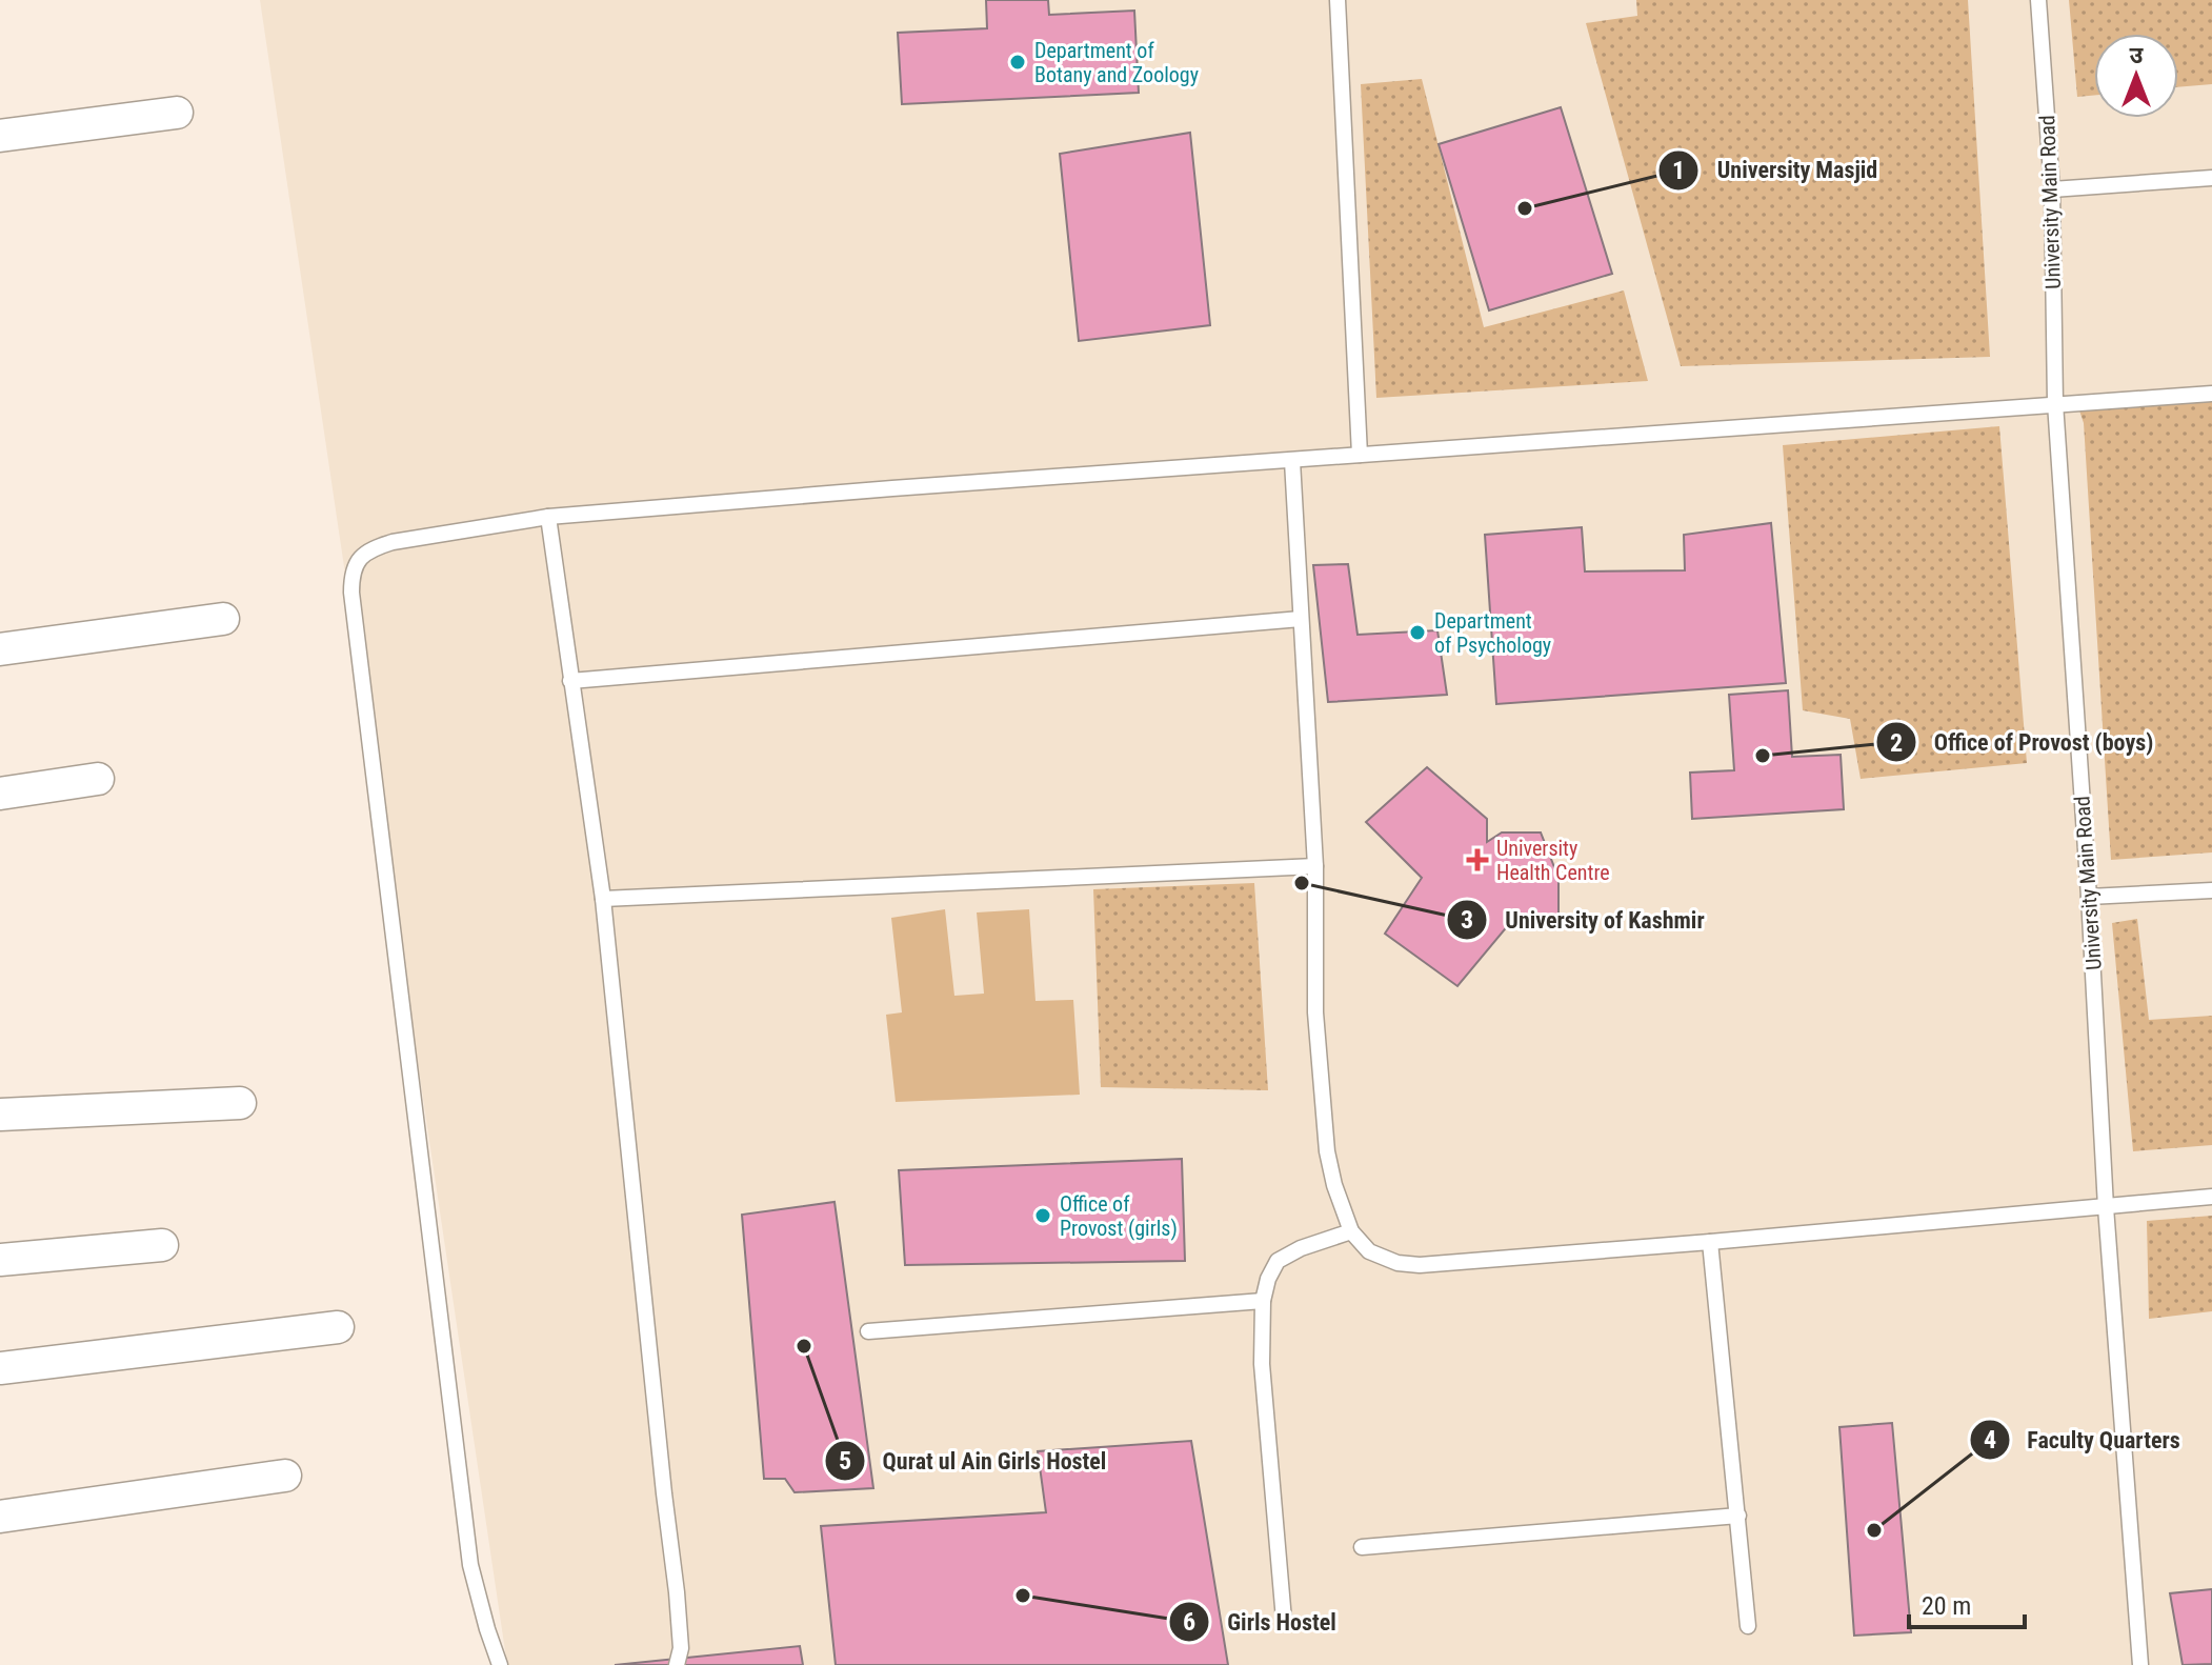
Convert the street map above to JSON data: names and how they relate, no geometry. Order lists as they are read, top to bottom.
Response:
{
  "streets": {
    "lane": ["University Main Road"]
  },
  "places": {
    "other": [
      "Department of Botany and Zoology",
      "University Masjid",
      "Department of Psychology",
      "Office of Provost (boys)",
      "University of Kashmir",
      "Office of Provost (girls)",
      "Qurat ul Ain Girls Hostel",
      "Faculty Quarters",
      "Girls Hostel"
    ],
    "health": ["University Health Centre"]
  },
  "scale_bar": "20 m",
  "north": "top"
}
